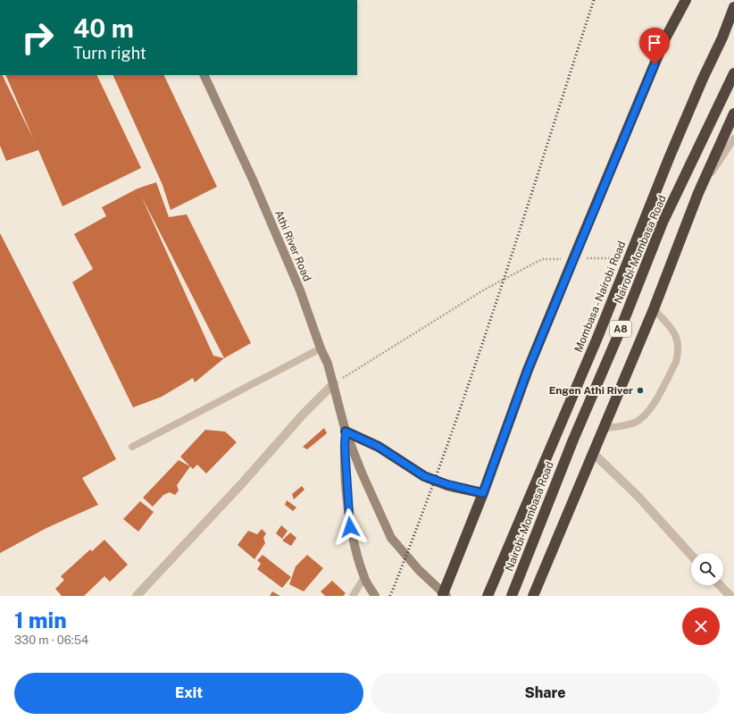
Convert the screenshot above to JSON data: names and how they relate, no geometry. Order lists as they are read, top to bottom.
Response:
{
  "streets": {
    "highway": ["Nairobi-Mombasa Road", "Mombasa - Nairobi Road", "A8"],
    "main road": ["Athi River Road"]
  },
  "places": ["Engen Athi River"],
  "page": {
    "turn": ["40 m", "Turn right"],
    "heading": ["1 min", "330 m · 06:54"],
    "buttons": ["Exit", "Share"]
  }
}
